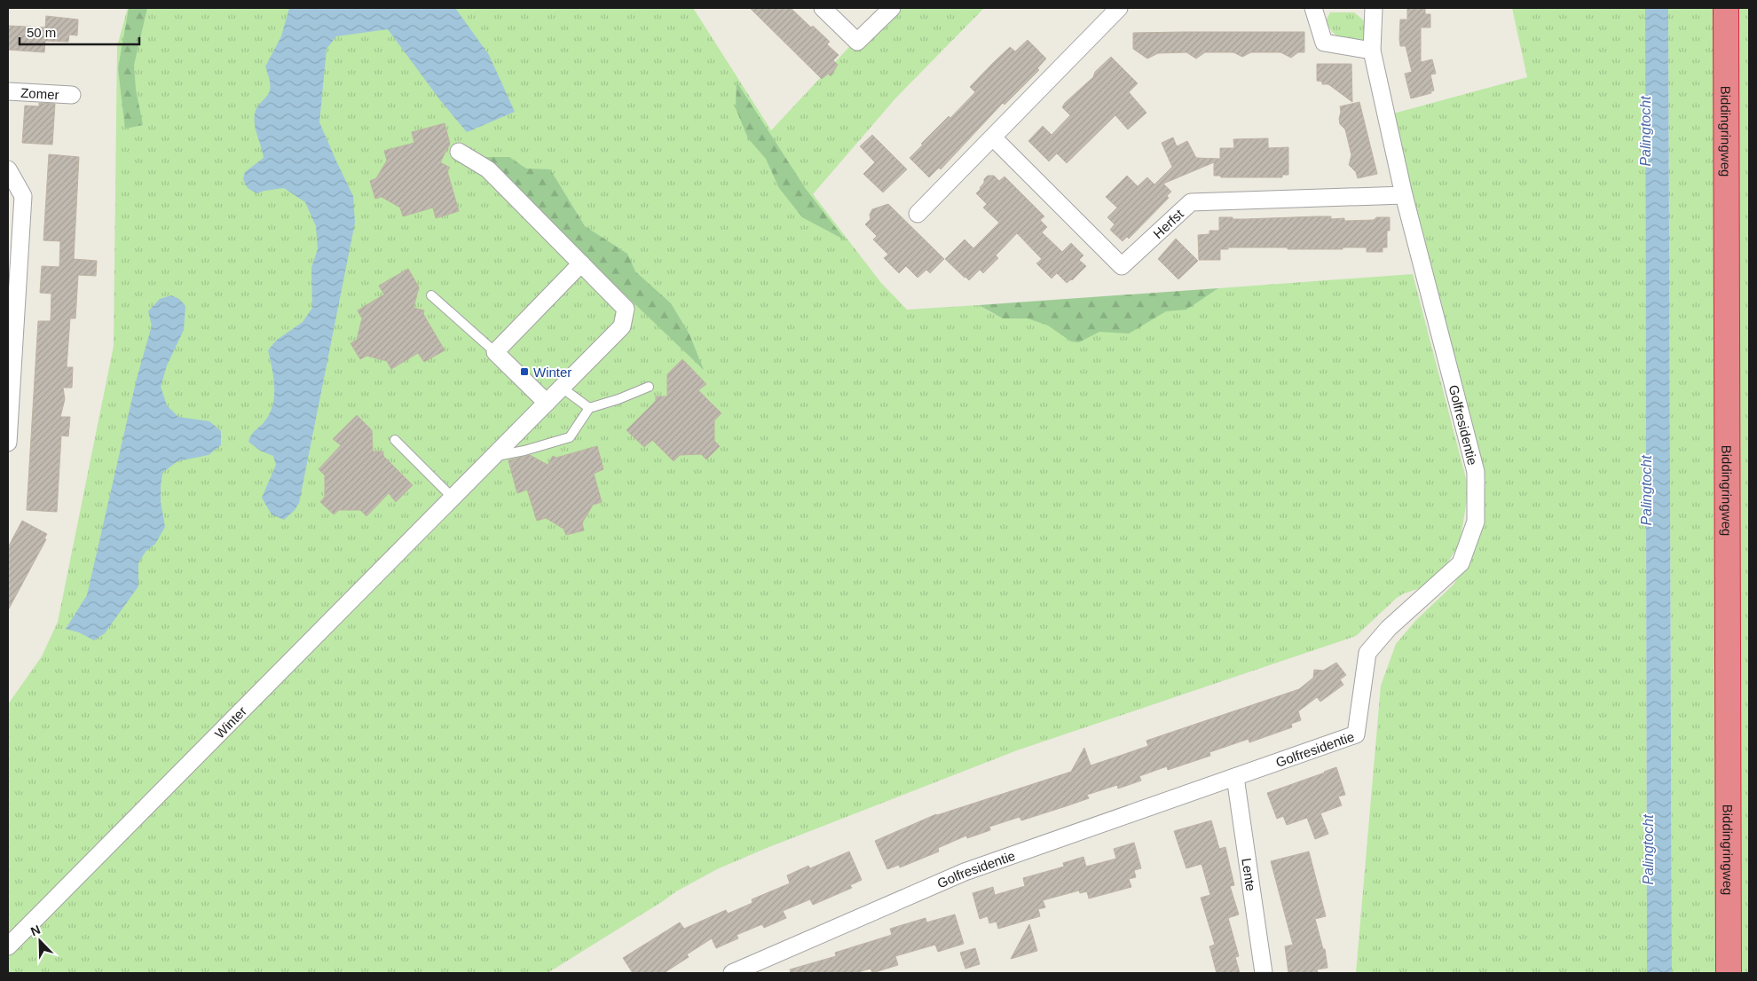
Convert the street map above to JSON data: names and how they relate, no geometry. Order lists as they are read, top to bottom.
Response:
{
  "streets": {
    "highway": ["Biddingringweg"],
    "street": [
      "Zomer",
      "Herfst",
      "Golfresidentie",
      "Winter",
      "Lente"
    ]
  },
  "crossings": [
    ["Herfst", "Golfresidentie"],
    ["Golfresidentie", "Lente"]
  ],
  "water": ["Palingtocht"],
  "places": {
    "transit": ["Winter"]
  },
  "scale_bar": "50 m",
  "north": "top left"
}
